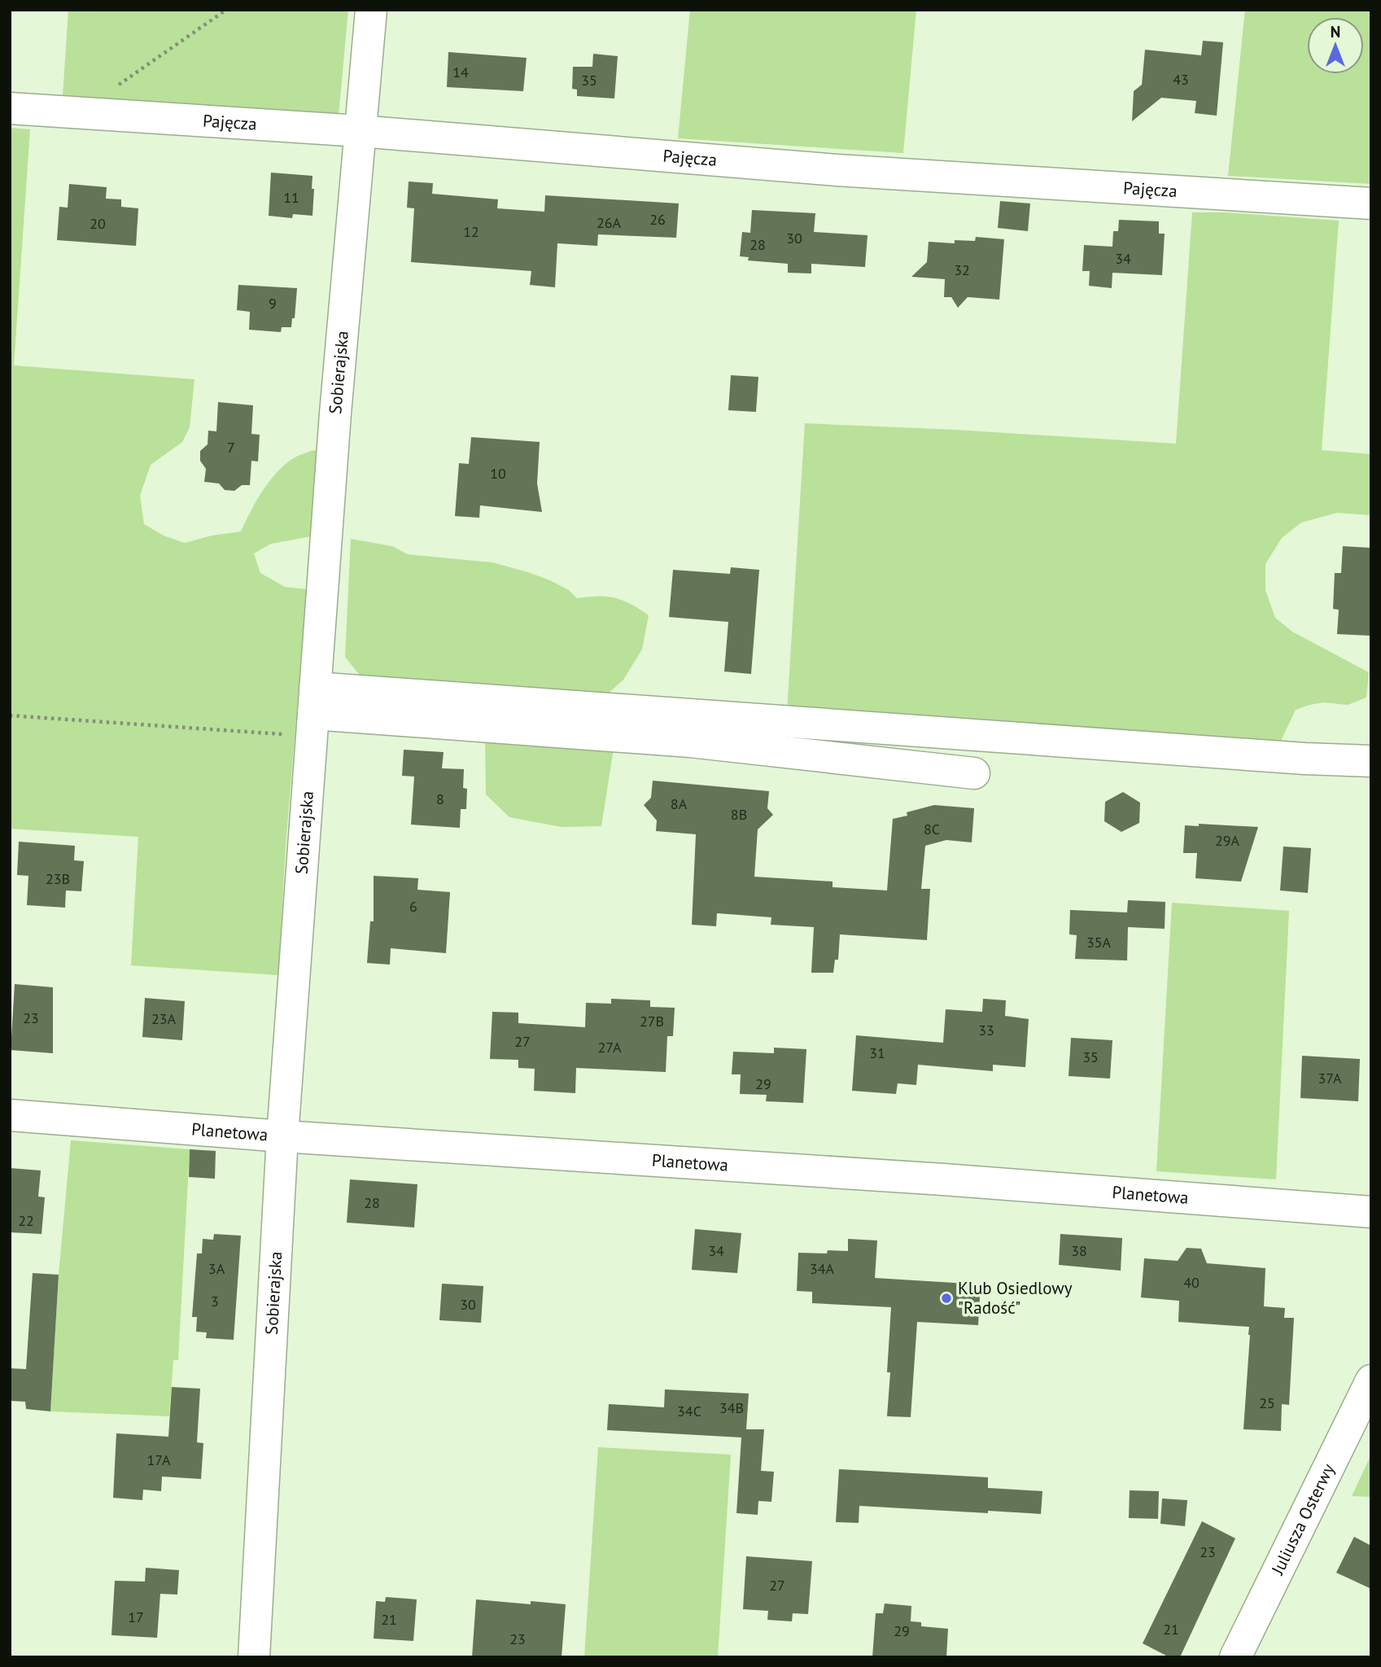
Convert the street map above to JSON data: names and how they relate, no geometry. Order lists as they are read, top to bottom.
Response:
{
  "streets": {
    "street": [
      "Pajęcza",
      "Sobierajska",
      "Planetowa",
      "Juliusza Osterwy"
    ]
  },
  "crossings": [
    ["Pajęcza", "Sobierajska"],
    ["Sobierajska", "Planetowa"]
  ],
  "places": ["Klub Osiedlowy \"Radość\""],
  "house_numbers": [
    "14",
    "43",
    "35",
    "11",
    "26",
    "26A",
    "20",
    "12",
    "30",
    "28",
    "34",
    "32",
    "9",
    "7",
    "10",
    "8",
    "8A",
    "8B",
    "8C",
    "29A",
    "23B",
    "6",
    "35A",
    "23",
    "23A",
    "27B",
    "33",
    "27",
    "27A",
    "31",
    "35",
    "37A",
    "29",
    "28",
    "22",
    "34",
    "38",
    "3A",
    "34A",
    "40",
    "3",
    "30",
    "25",
    "34B",
    "34C",
    "17A",
    "23",
    "27",
    "17",
    "21",
    "21",
    "29",
    "23"
  ],
  "north": "top"
}
